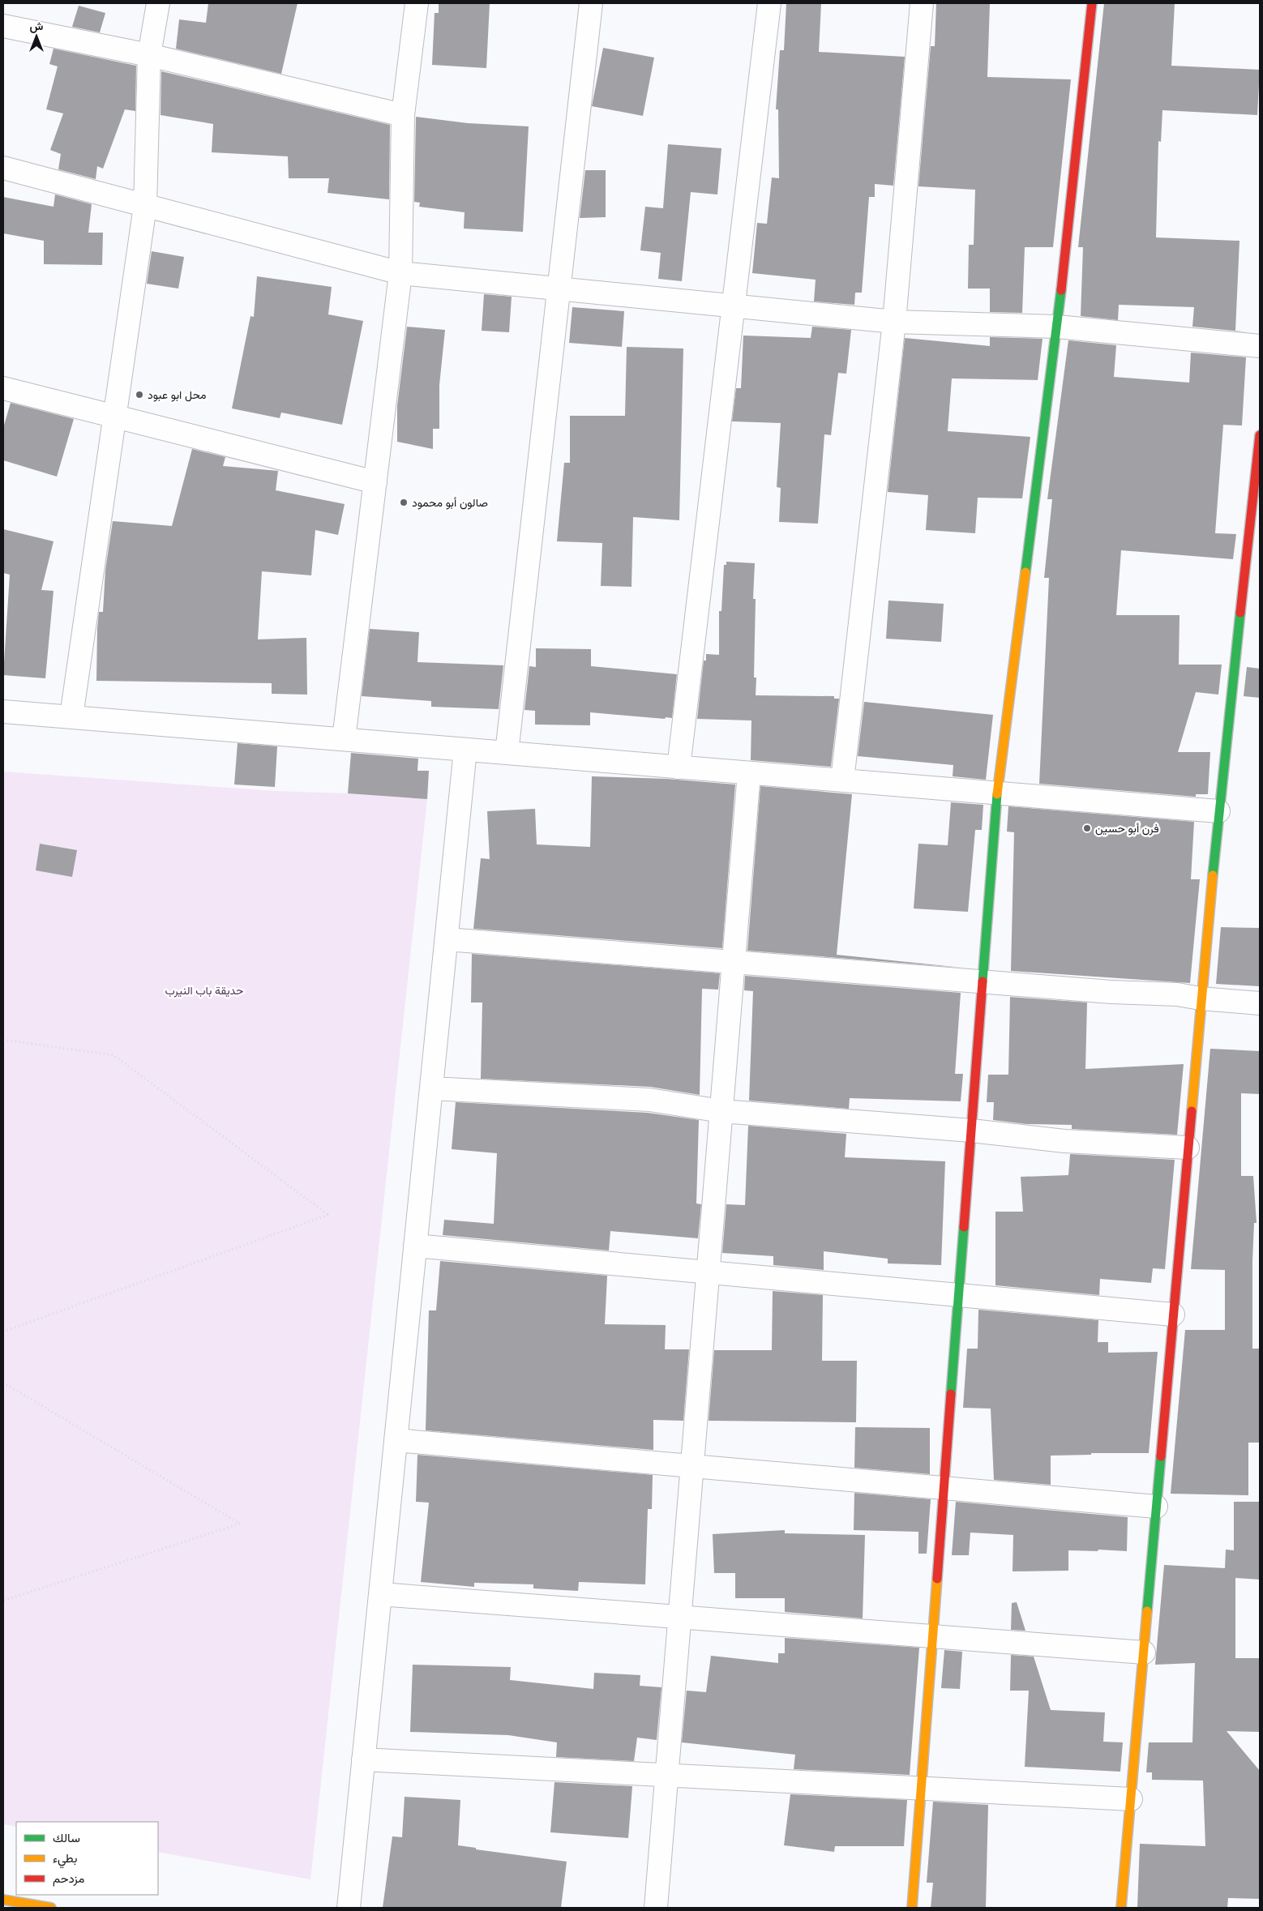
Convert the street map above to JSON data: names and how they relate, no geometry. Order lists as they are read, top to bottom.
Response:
{
  "parks": ["حديقة باب النيرب"],
  "places": ["محل ابو عبود", "صالون أبو محمود", "فرن أبو حسين"],
  "legend": ["سالك", "بطيء", "مزدحم"],
  "north": "top"
}
